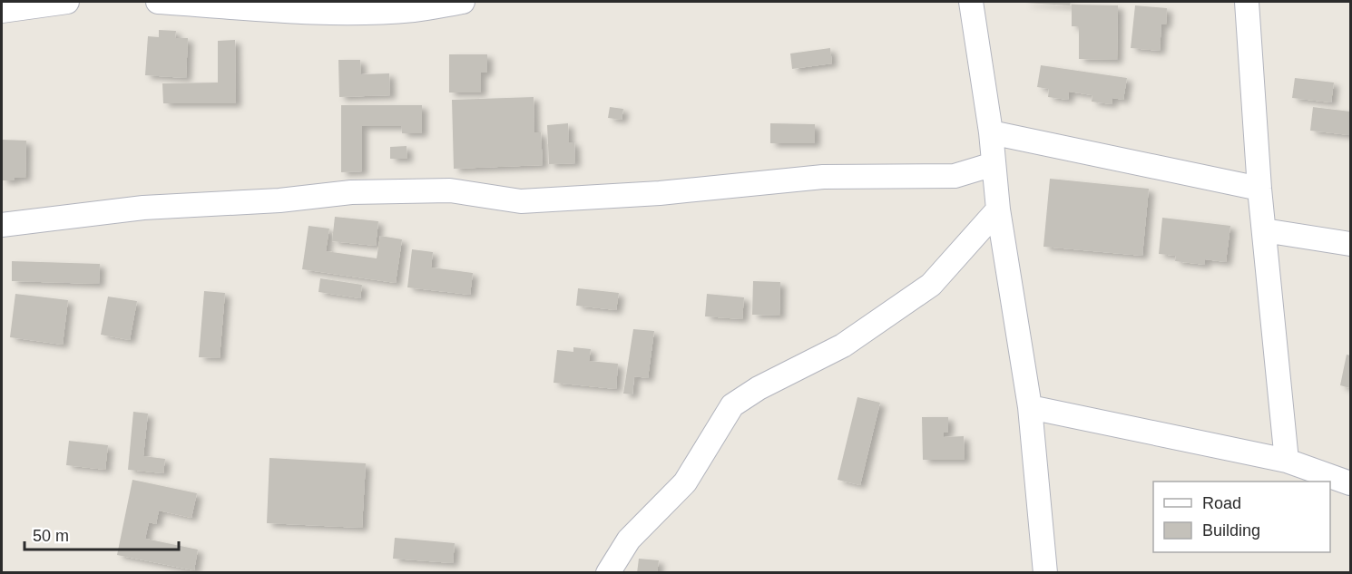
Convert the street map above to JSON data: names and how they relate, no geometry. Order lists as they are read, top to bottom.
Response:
{
  "legend": ["Road", "Building"],
  "scale_bar": "50 m"
}
